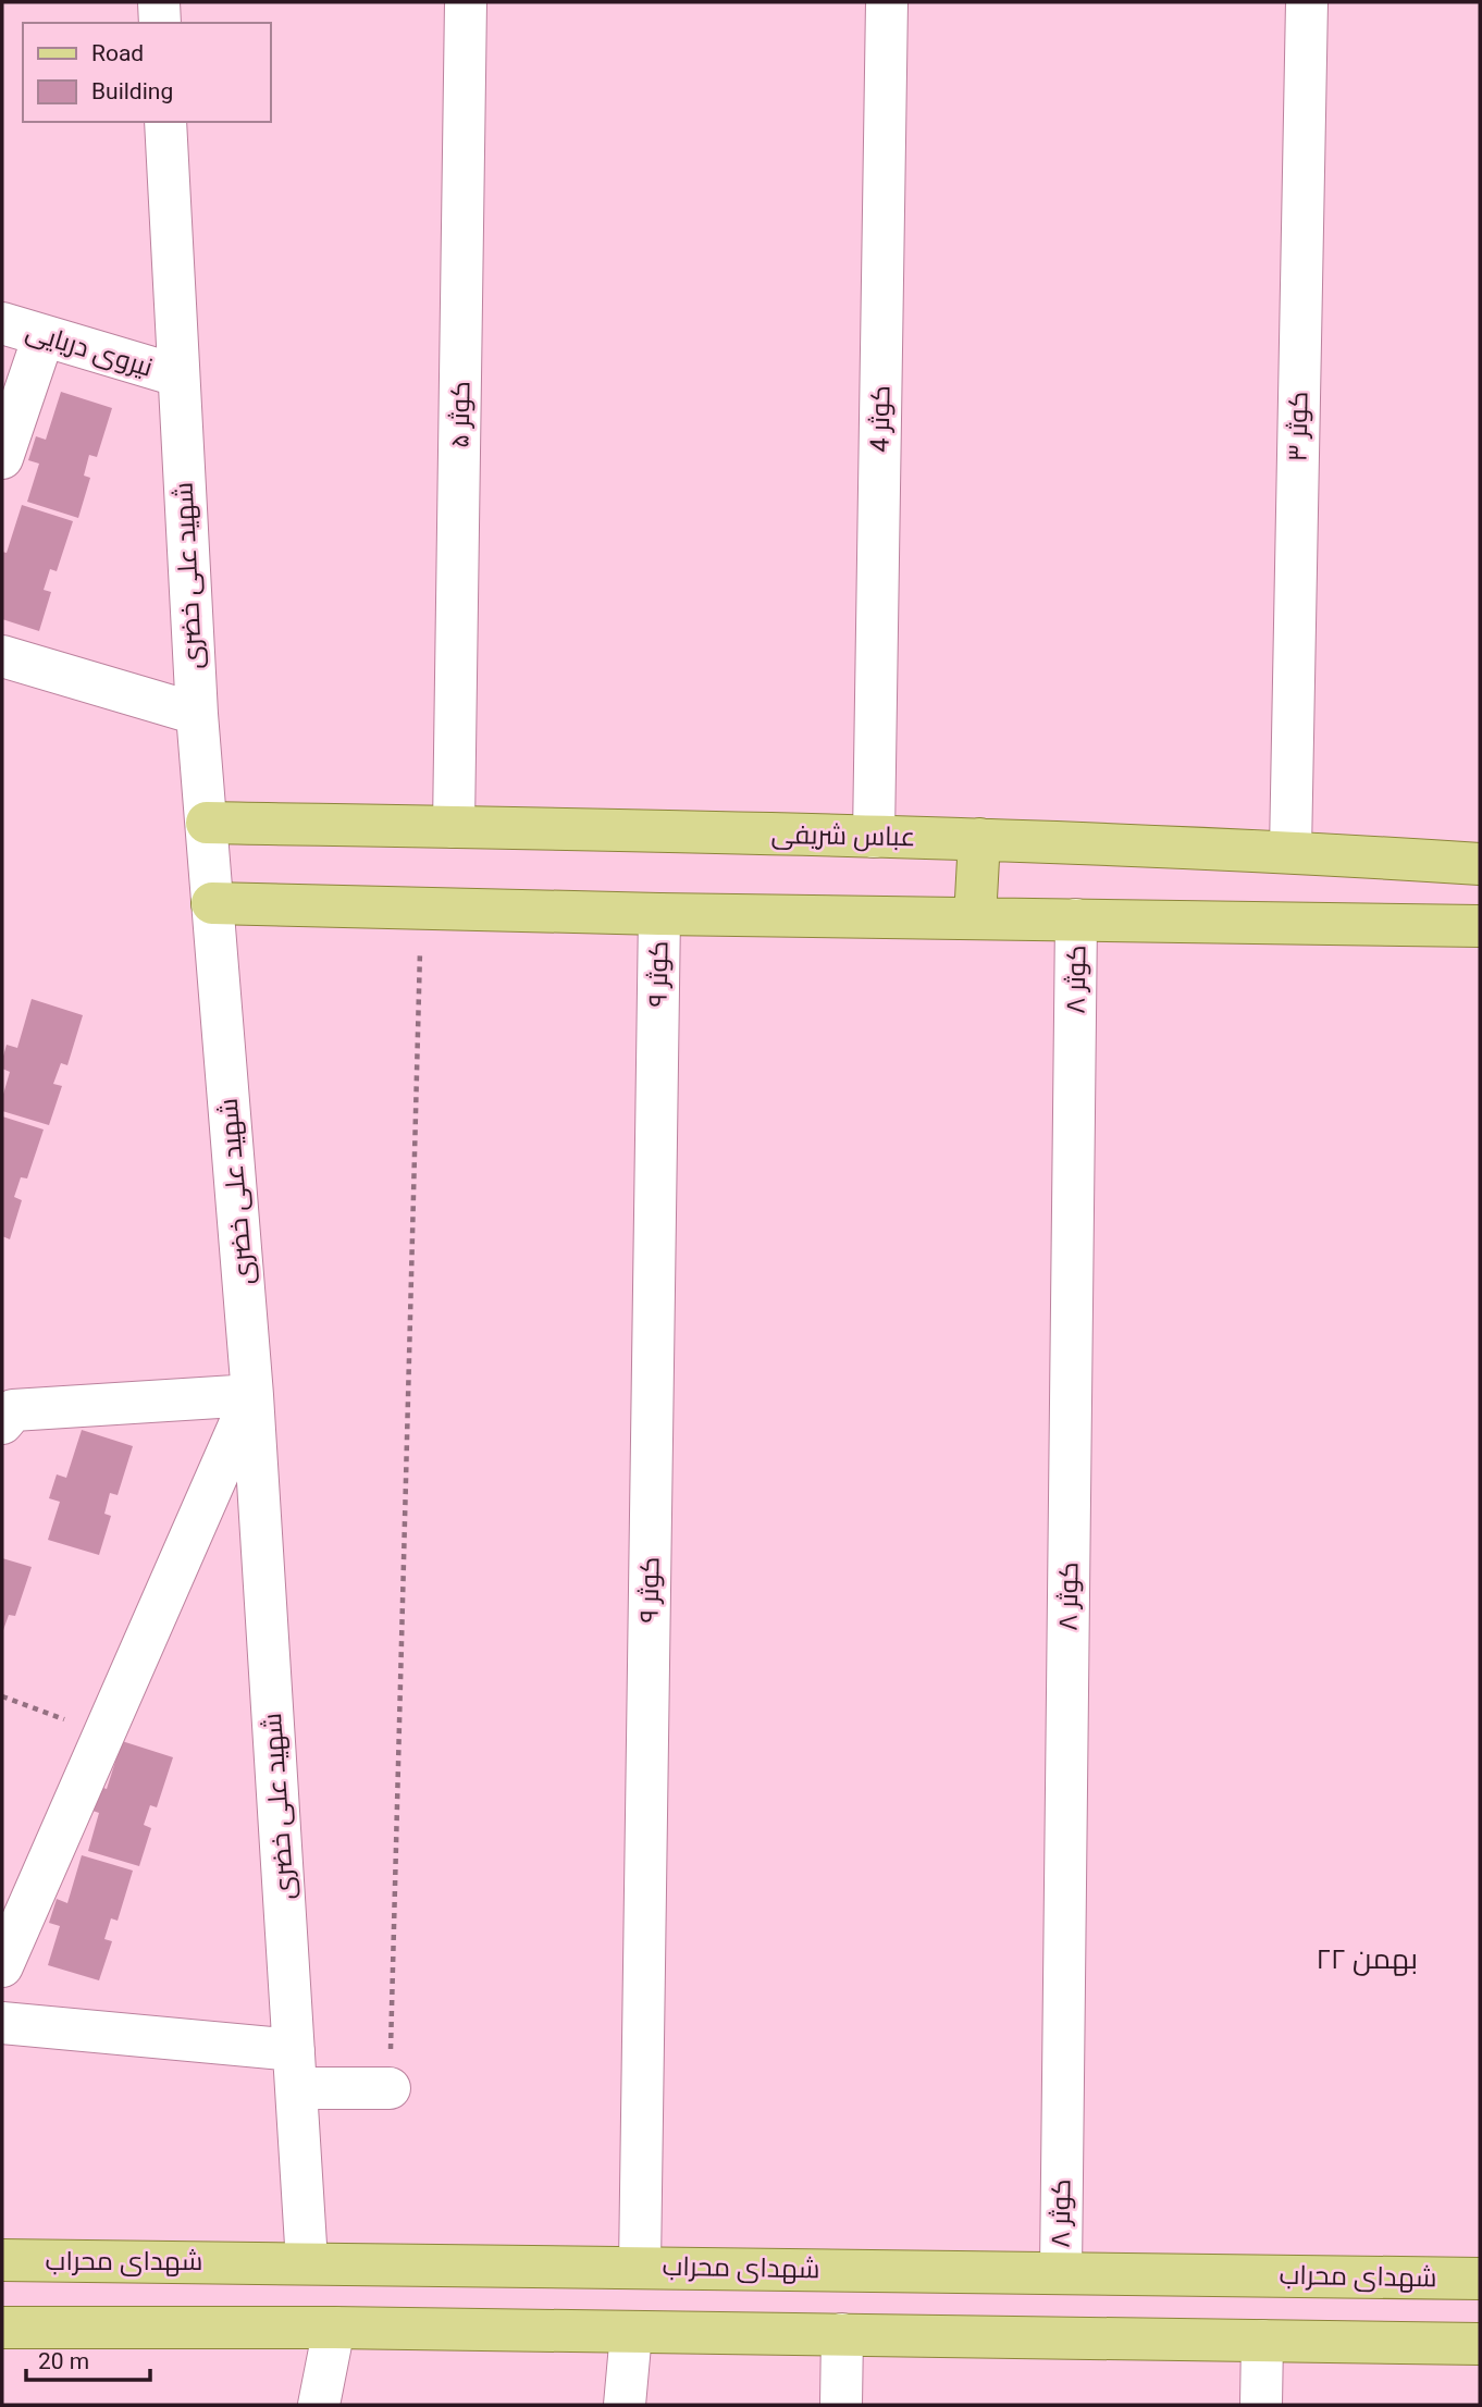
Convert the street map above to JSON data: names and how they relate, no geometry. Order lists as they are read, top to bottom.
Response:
{
  "streets": {
    "main road": ["عباس شریفی", "شهدای محراب"],
    "street": [
      "نیروی دریایی",
      "کوثر ۵",
      "کوثر 4",
      "کوثر ۳",
      "شهید علی خضری",
      "کوثر ۹",
      "کوثر ۸"
    ]
  },
  "crossings": [
    ["نیروی دریایی", "شهید علی خضری"],
    ["کوثر ۵", "عباس شریفی"],
    ["کوثر 4", "عباس شریفی"],
    ["کوثر ۳", "عباس شریفی"],
    ["شهید علی خضری", "عباس شریفی"],
    ["شهید علی خضری", "شهدای محراب"],
    ["کوثر ۹", "شهدای محراب"],
    ["کوثر ۸", "شهدای محراب"]
  ],
  "districts": ["۲۲ بهمن"],
  "legend": ["Road", "Building"],
  "scale_bar": "20 m"
}
